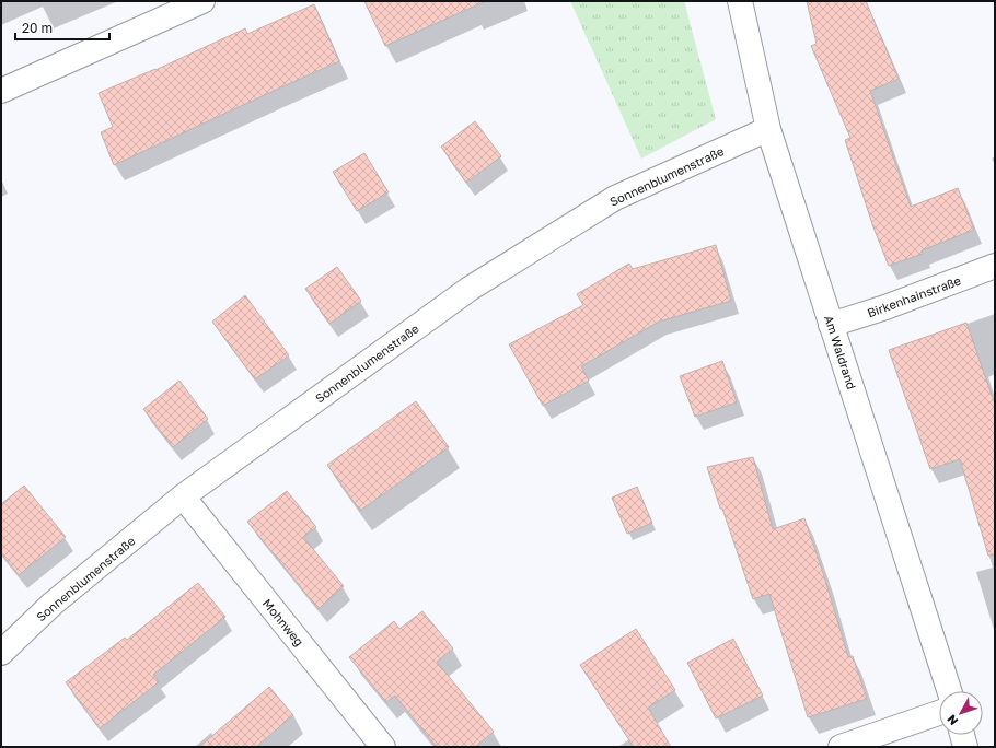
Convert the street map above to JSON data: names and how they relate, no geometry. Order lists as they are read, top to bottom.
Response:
{
  "streets": {
    "street": [
      "Sonnenblumenstraße",
      "Birkenhainstraße",
      "Am Waldrand",
      "Mohnweg"
    ]
  },
  "crossings": [
    ["Sonnenblumenstraße", "Am Waldrand"],
    ["Sonnenblumenstraße", "Mohnweg"],
    ["Birkenhainstraße", "Am Waldrand"]
  ],
  "scale_bar": "20 m",
  "north": "bottom left"
}
